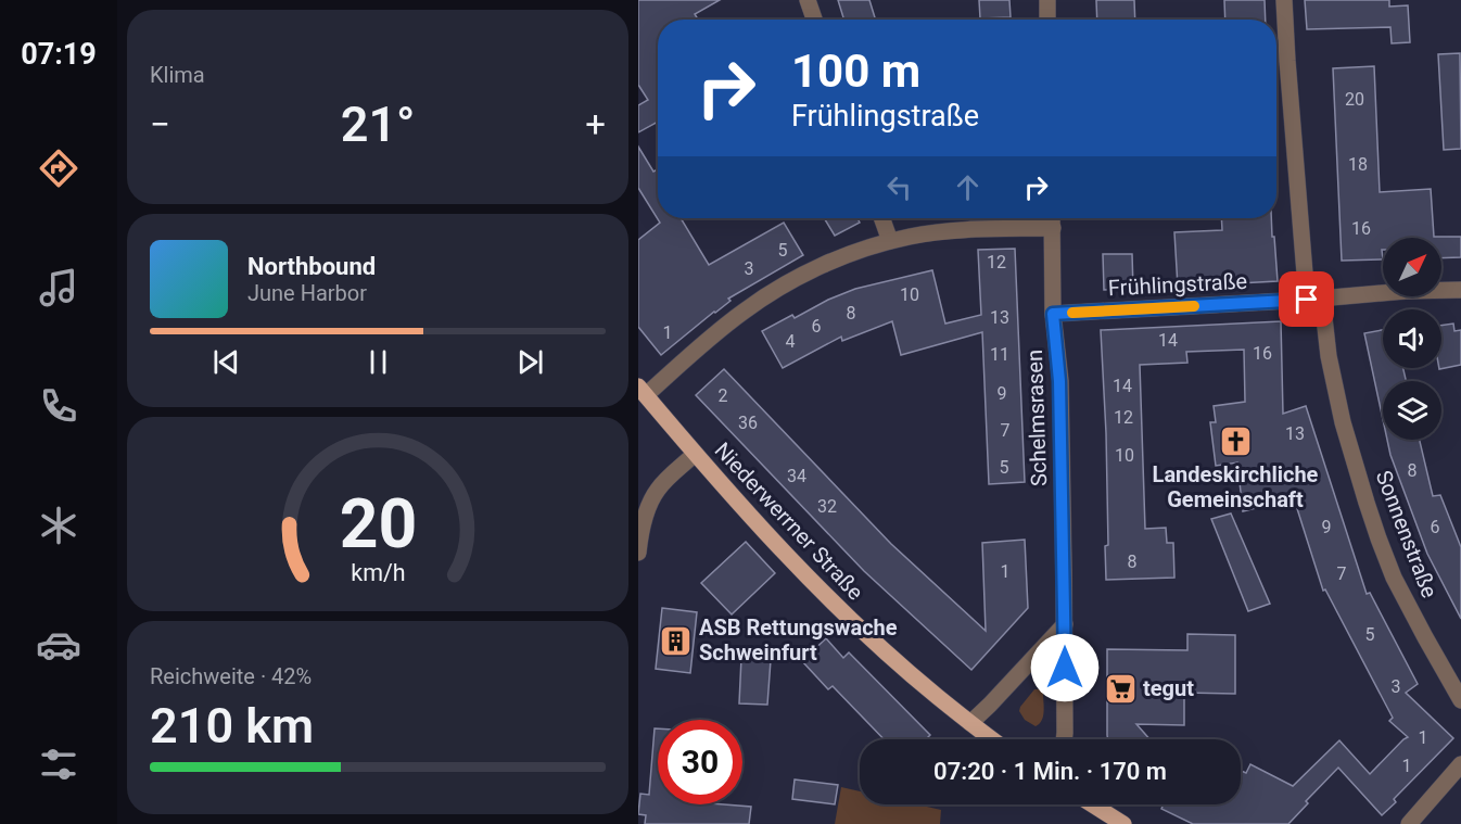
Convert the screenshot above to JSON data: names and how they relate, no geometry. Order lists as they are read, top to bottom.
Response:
{
  "streets": {
    "main road": ["Niederwerrner Straße"],
    "street": ["Frühlingstraße", "Schelmsrasen", "Sonnenstraße"]
  },
  "crossings": [
    ["Frühlingstraße", "Schelmsrasen"],
    ["Frühlingstraße", "Sonnenstraße"]
  ],
  "places": {
    "church": ["Landeskirchliche Gemeinschaft"],
    "building": ["ASB Rettungswache Schweinfurt"],
    "supermarket": ["tegut"]
  },
  "house_numbers": [
    "20",
    "18",
    "16",
    "5",
    "12",
    "3",
    "10",
    "8",
    "13",
    "6",
    "1",
    "14",
    "4",
    "16",
    "11",
    "14",
    "9",
    "2",
    "12",
    "36",
    "7",
    "13",
    "10",
    "5",
    "8",
    "34",
    "32",
    "9",
    "6",
    "8",
    "1",
    "7",
    "5",
    "3",
    "1",
    "1"
  ],
  "north": "top right",
  "page": {
    "tabs": "07:19",
    "tile": [
      "Klima",
      ["Reichweite · 42%", "210 km"]
    ],
    "turn": ["100 m", "Frühlingstraße"],
    "heat": ["−", "21°", "+"],
    "song": ["Northbound", "June Harbor"],
    "limit": "30",
    "trip": "07:20 · 1 Min. · 170 m",
    "gauge": ["20", "km/h"]
  }
}
